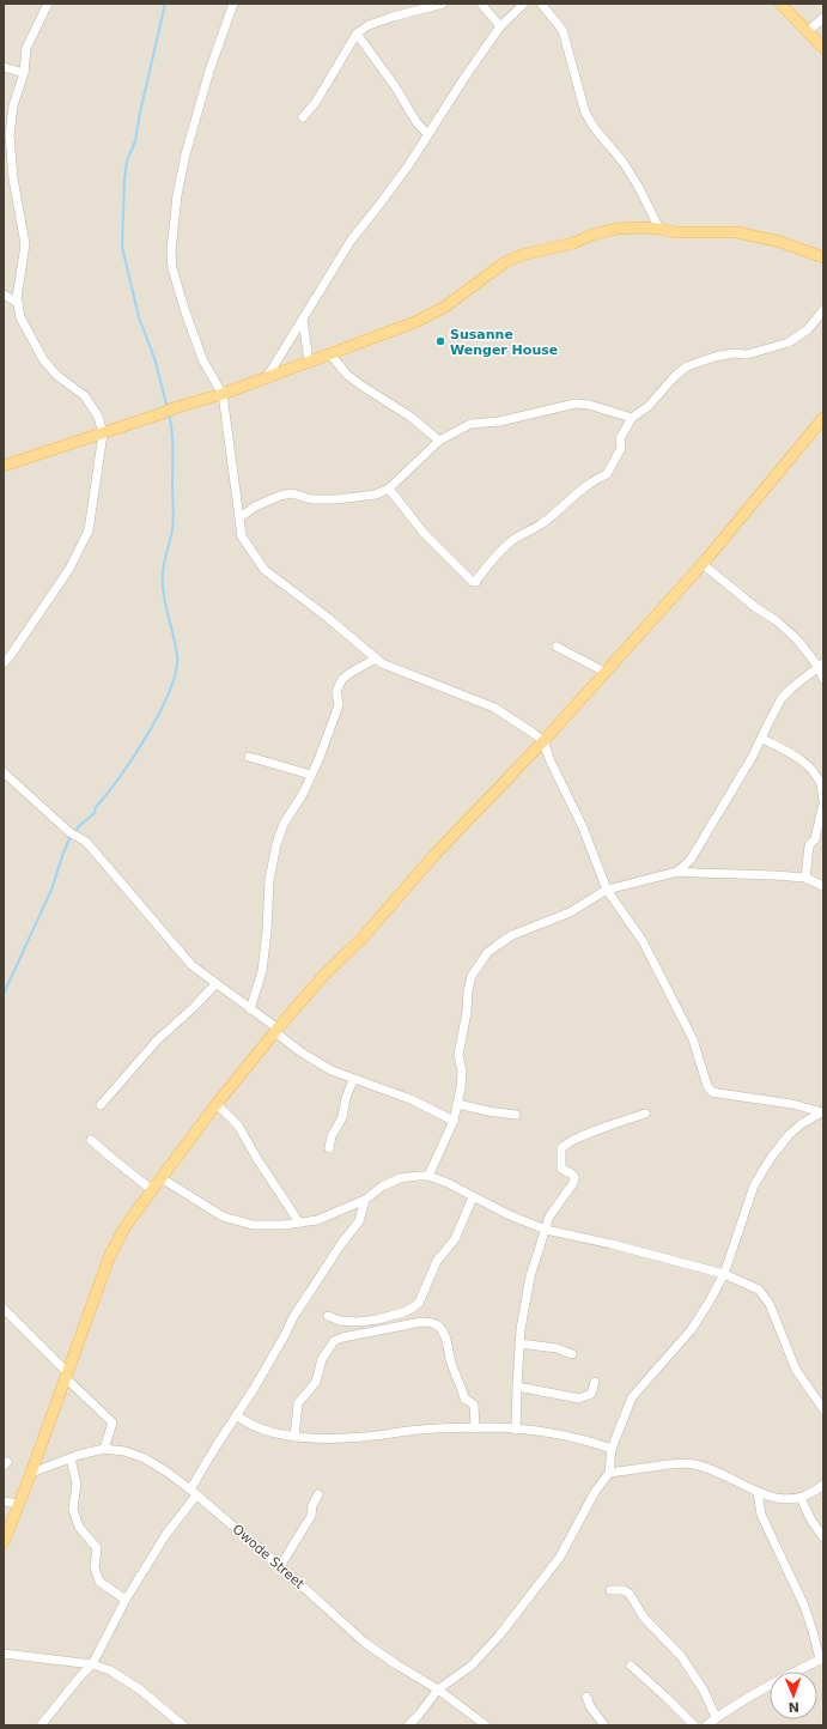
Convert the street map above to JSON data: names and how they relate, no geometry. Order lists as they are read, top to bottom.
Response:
{
  "streets": {
    "street": ["Owode Street"]
  },
  "places": ["Susanne Wenger House"],
  "north": "bottom"
}
